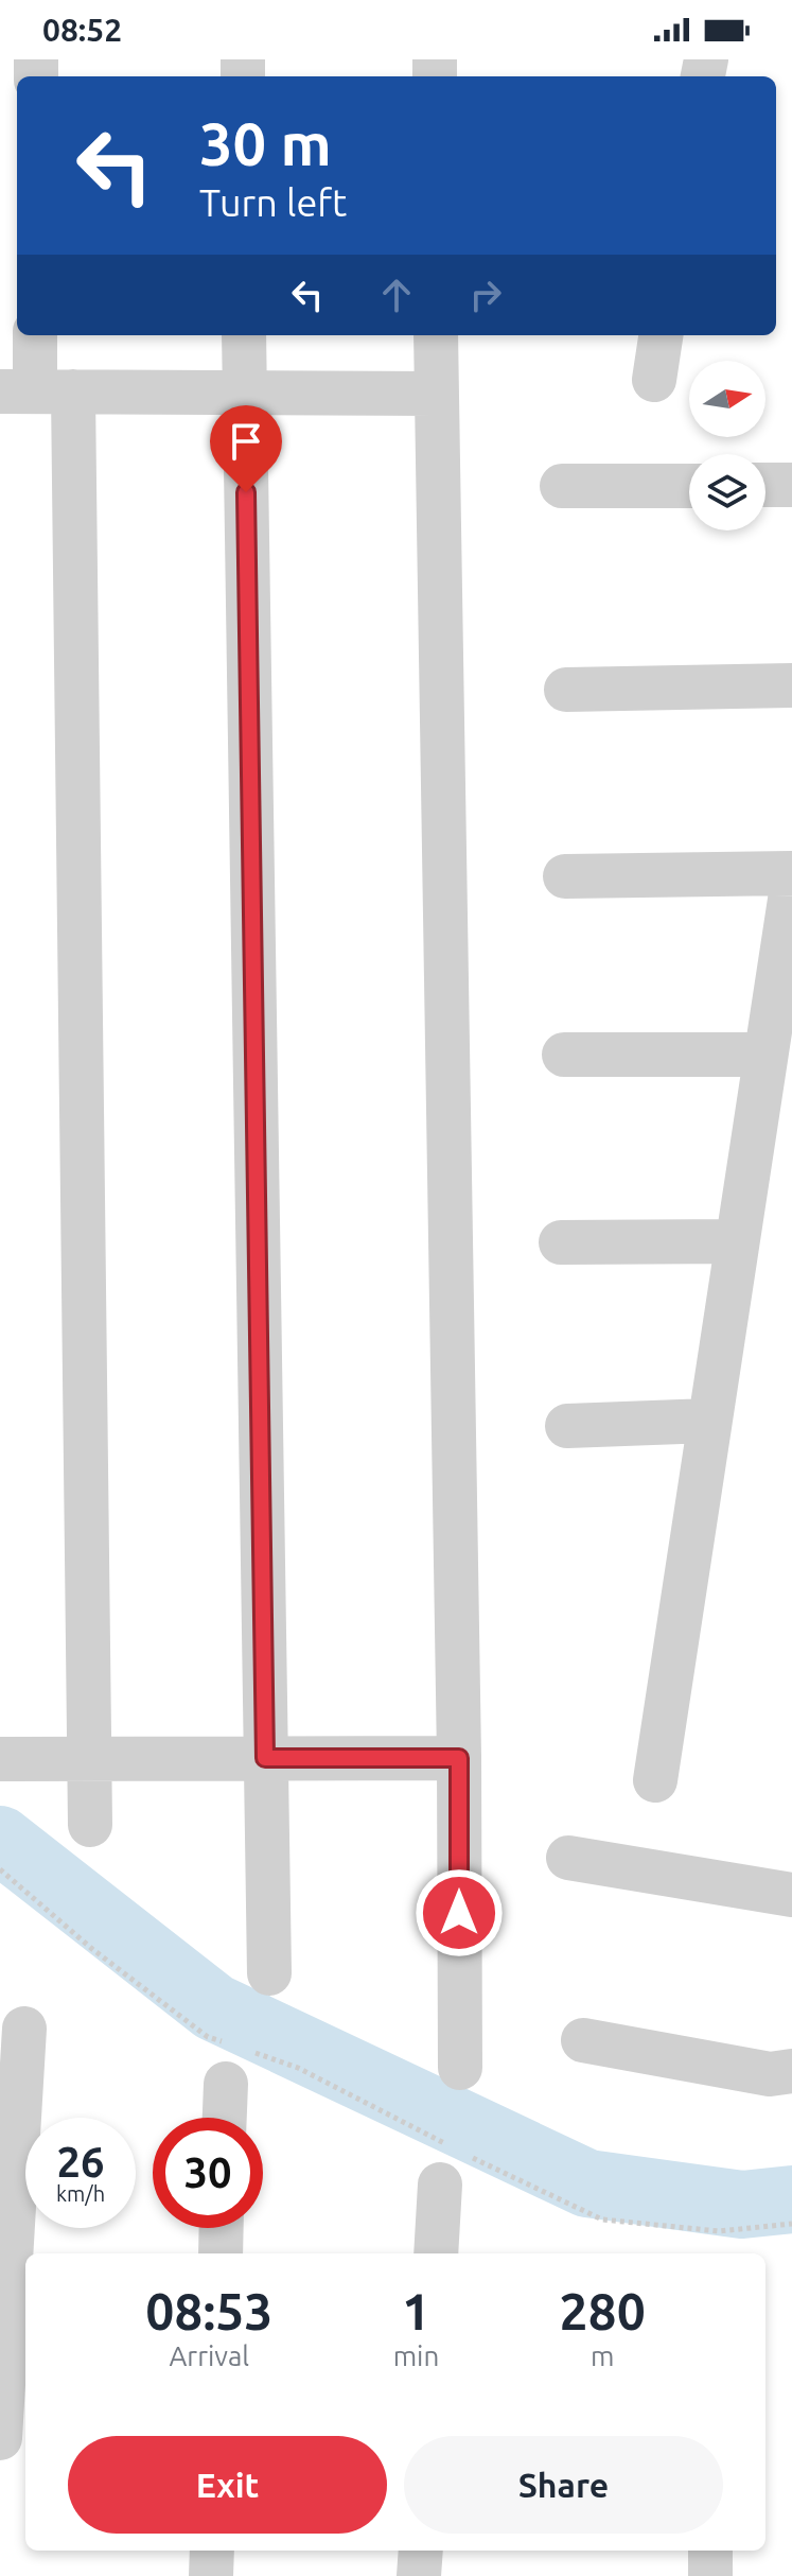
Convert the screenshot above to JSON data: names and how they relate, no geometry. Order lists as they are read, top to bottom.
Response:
{
  "north": "right",
  "page": {
    "status": "08:52",
    "turn": ["30 m", "Turn left"],
    "speed": "26 km/h",
    "limit": "30",
    "eta": [
      "08:53",
      "Arrival",
      "1",
      "min",
      "280",
      "m"
    ],
    "buttons": ["Exit", "Share"]
  }
}
